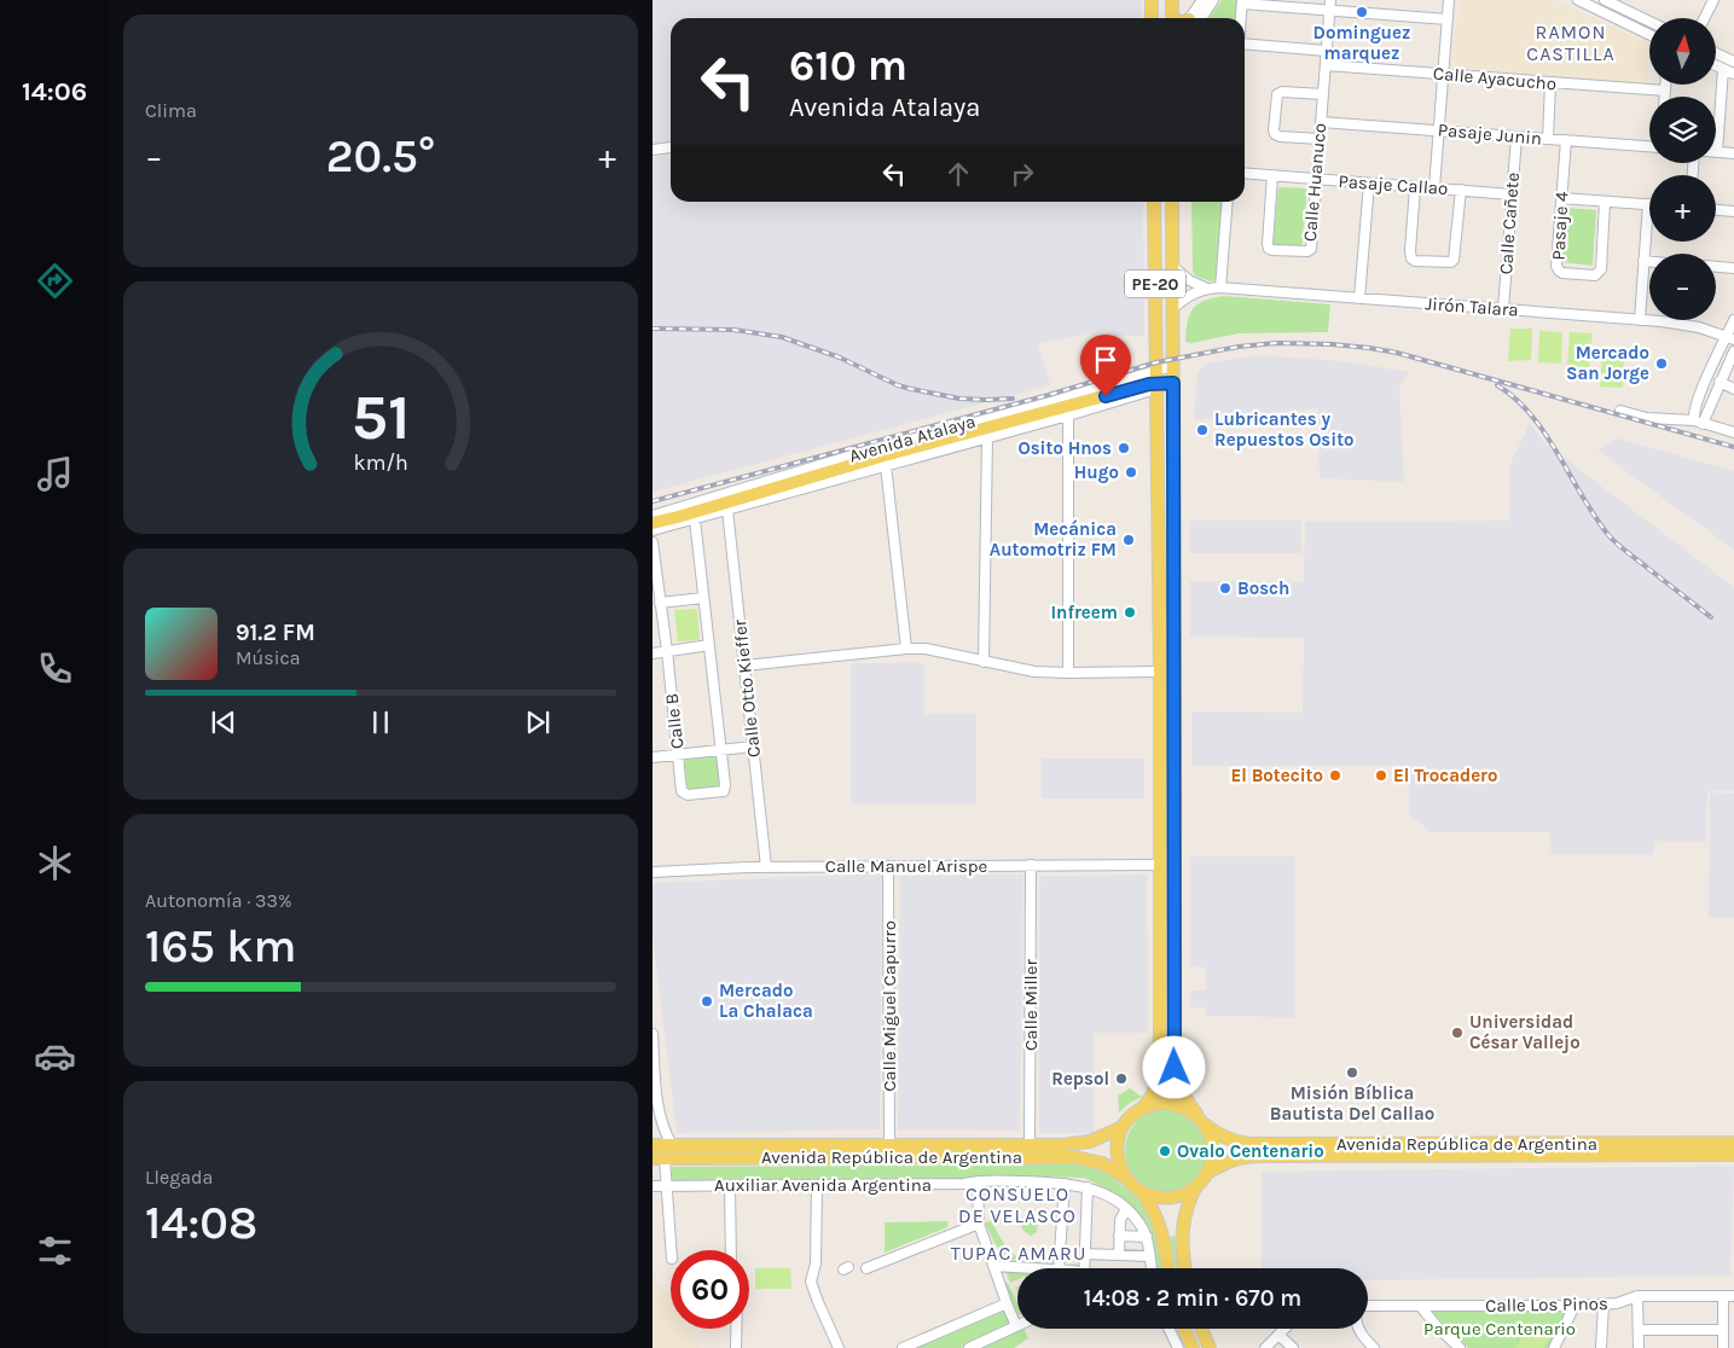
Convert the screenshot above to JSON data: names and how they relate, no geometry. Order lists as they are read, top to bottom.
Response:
{
  "streets": {
    "main road": ["PE-20", "Avenida Atalaya", "Avenida República de Argentina"],
    "street": [
      "Calle Ayacucho",
      "Pasaje Junin",
      "Calle Huanuco",
      "Pasaje Callao",
      "Calle Cañete",
      "Pasaje 4",
      "Jirón Talara",
      "Calle Otto Kieffer",
      "Calle B",
      "Calle Manuel Arispe",
      "Calle Miller",
      "Calle Miguel Capurro",
      "Auxiliar Avenida Argentina",
      "Calle Los Pinos"
    ]
  },
  "crossings": [
    ["Calle Ayacucho", "Calle Huanuco"],
    ["Pasaje Junin", "Calle Huanuco"],
    ["Pasaje Junin", "Calle Cañete"],
    ["Pasaje Junin", "Pasaje 4"],
    ["Calle Huanuco", "Pasaje Callao"],
    ["Pasaje Callao", "Calle Cañete"],
    ["Calle Cañete", "Jirón Talara"],
    ["PE-20", "Jirón Talara"],
    ["PE-20", "Avenida Atalaya"],
    ["Avenida Atalaya", "Calle Otto Kieffer"],
    ["Calle Otto Kieffer", "Calle Manuel Arispe"],
    ["Calle Manuel Arispe", "Calle Miller"],
    ["Calle Manuel Arispe", "Calle Miguel Capurro"],
    ["Calle Miller", "Avenida República de Argentina"],
    ["Calle Miguel Capurro", "Avenida República de Argentina"]
  ],
  "districts": ["RAMON CASTILLA", "CONSUELO DE VELASCO", "TUPAC AMARU"],
  "parks": ["Parque Centenario"],
  "places": [
    "Dominguez marquez",
    "Mercado San Jorge",
    "Lubricantes y Repuestos Osito",
    "Osito Hnos",
    "Hugo",
    "Mecánica Automotriz FM",
    "Bosch",
    "Infreem",
    "El Botecito",
    "El Trocadero",
    "Mercado La Chalaca",
    "Universidad César Vallejo",
    "Misión Bíblica Bautista Del Callao",
    "Repsol",
    "Ovalo Centenario"
  ],
  "north": "top",
  "page": {
    "tabs": "14:06",
    "tile": [
      "Clima",
      ["Autonomía · 33%", "165 km"],
      ["Llegada", "14:08"]
    ],
    "map_buttons": ["+", "−"],
    "turn": ["610 m", "Avenida Atalaya"],
    "heat": ["−", "20.5°", "+"],
    "song": ["91.2 FM", "Música"],
    "limit": "60",
    "trip": "14:08 · 2 min · 670 m",
    "gauge": ["51", "km/h"]
  }
}
